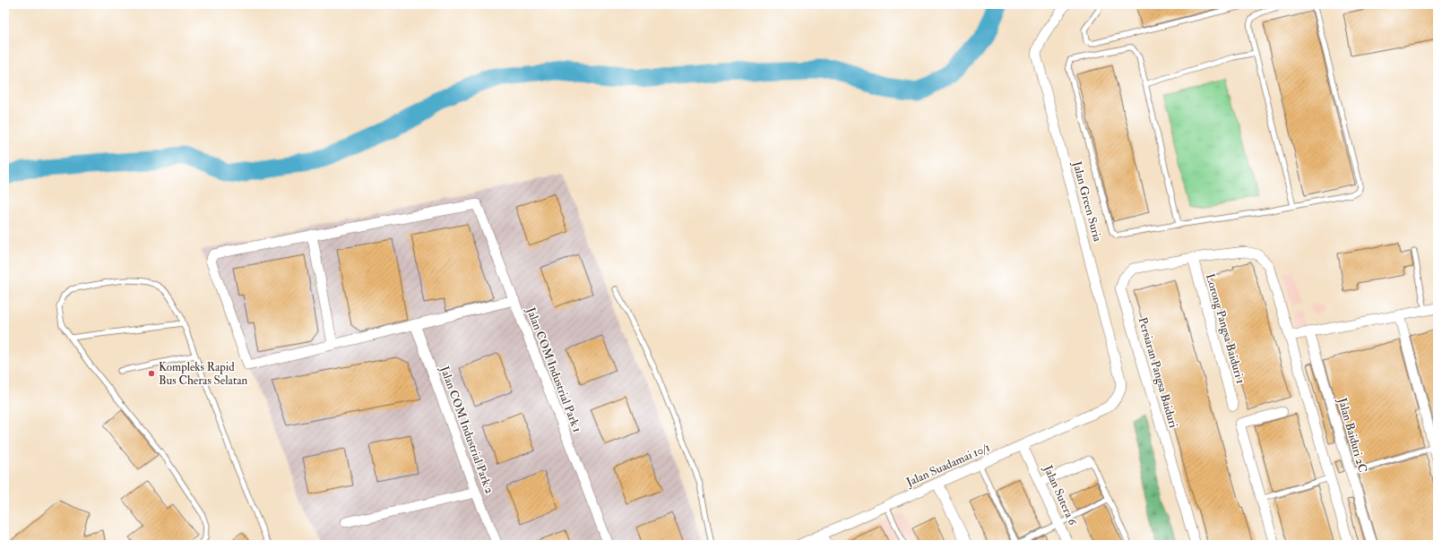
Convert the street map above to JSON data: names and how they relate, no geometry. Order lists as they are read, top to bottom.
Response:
{
  "streets": {
    "street": [
      "Jalan Green Suria",
      "Lorong Pangsa Baiduri 1",
      "Jalan COM Industrial Park 1",
      "Persiaran Pangsa Baiduri",
      "Jalan COM Industrial Park 2",
      "Jalan Baiduri 2C",
      "Jalan Suadamai 10/1",
      "Jalan Sutera 6"
    ]
  },
  "crossings": [
    ["Jalan Green Suria", "Jalan Suadamai 10/1"],
    ["Lorong Pangsa Baiduri 1", "Persiaran Pangsa Baiduri"],
    ["Jalan Suadamai 10/1", "Jalan Sutera 6"]
  ],
  "places": ["Kompleks Rapid Bus Cheras Selatan"]
}
